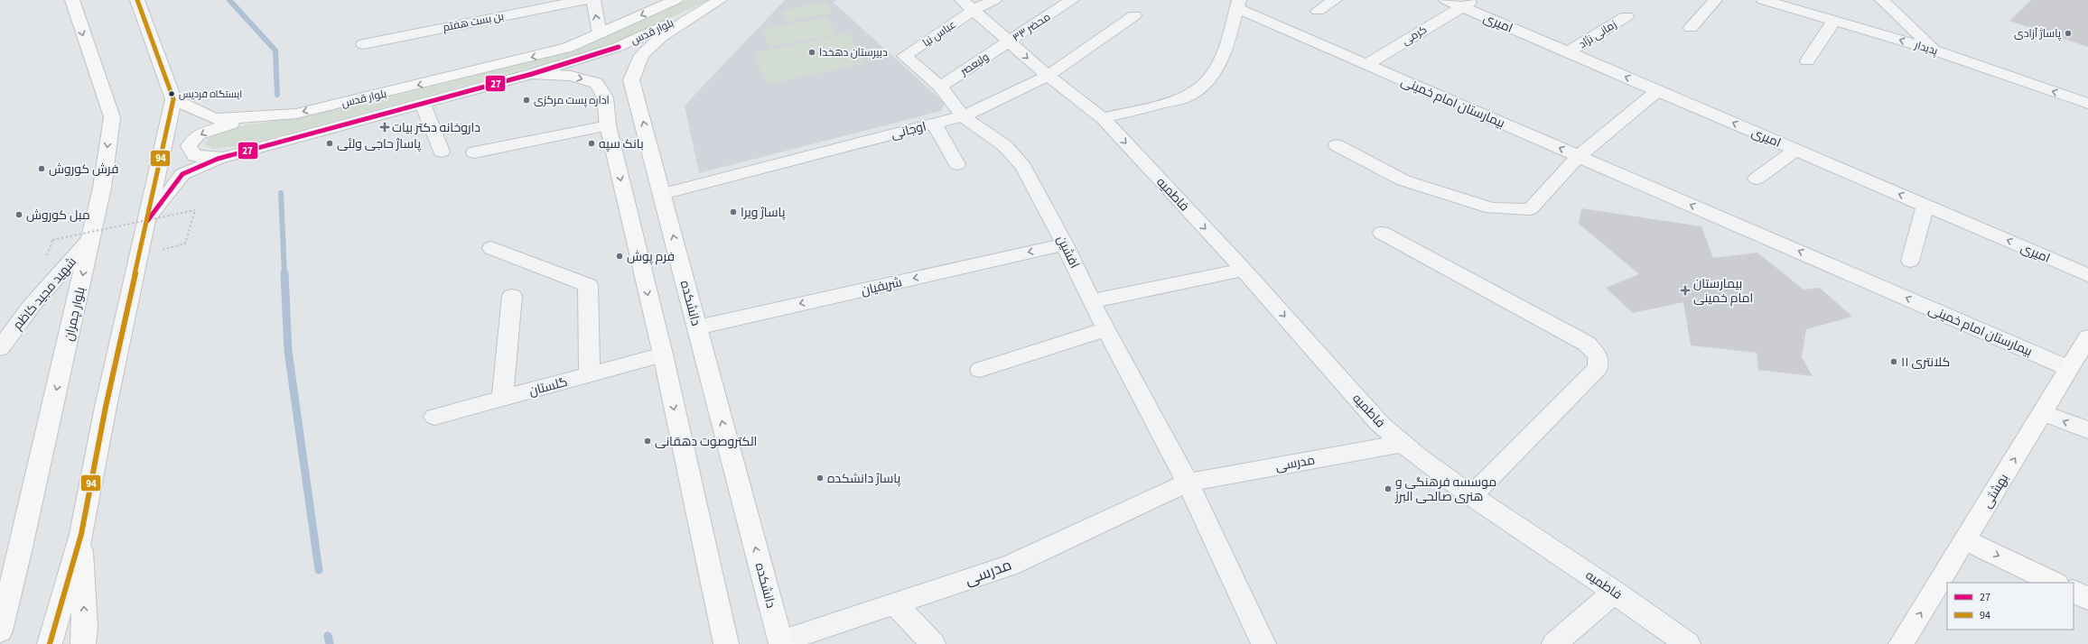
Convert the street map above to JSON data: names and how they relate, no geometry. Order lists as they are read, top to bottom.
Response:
{
  "streets": {
    "main road": [
      "بلوار قدس",
      "دانشکده",
      "بلوار چمران",
      "بهشتی"
    ],
    "street": [
      "بن بست هفتم",
      "امیری",
      "محضر ۳۳",
      "عباس نیا",
      "زمانی نژاد",
      "کرمی",
      "پدیدار",
      "ولیعصر",
      "بیمارستان امام خمینی",
      "اوجانی",
      "فاطمیه",
      "افشین",
      "شریفیان",
      "شهید مجید کاظم",
      "گلستان",
      "مدرسی"
    ]
  },
  "crossings": [
    ["امیری", "زمانی نژاد"],
    ["امیری", "کرمی"],
    ["محضر ۳۳", "ولیعصر"],
    ["محضر ۳۳", "فاطمیه"],
    ["بلوار قدس", "دانشکده"],
    ["عباس نیا", "فاطمیه"],
    ["عباس نیا", "افشین"],
    ["کرمی", "بیمارستان امام خمینی"],
    ["ولیعصر", "فاطمیه"],
    ["ولیعصر", "افشین"],
    ["بیمارستان امام خمینی", "بهشتی"],
    ["اوجانی", "فاطمیه"],
    ["اوجانی", "افشین"],
    ["اوجانی", "دانشکده"],
    ["فاطمیه", "مدرسی"],
    ["افشین", "شریفیان"],
    ["افشین", "مدرسی"],
    ["شریفیان", "دانشکده"],
    ["شهید مجید کاظم", "بلوار چمران"],
    ["دانشکده", "مدرسی"]
  ],
  "one_way": [
    "امیری",
    "پدیدار",
    "بیمارستان امام خمینی",
    "فاطمیه",
    "شریفیان",
    "بهشتی"
  ],
  "places": {
    "other": [
      "پاساژ آزادی",
      "دبیرستان دهخدا",
      "ایستگاه فردیس",
      "اداره پست مرکزی",
      "پاساژ حاجی ولئی",
      "بانک سپه",
      "فرش کوروش",
      "پاساژ ویرا",
      "مبل کوروش",
      "فرم پوش",
      "کلانتری ۱۱",
      "الکتروصوت دهقانی",
      "پاساژ دانشکده",
      "موسسه فرهنگی و هنری صالحی البرز"
    ],
    "health": ["داروخانه دکتر بیات", "بیمارستان امام خمینی"]
  },
  "lines": ["transit line 94", "transit line 27"],
  "legend": ["27", "94"]
}
